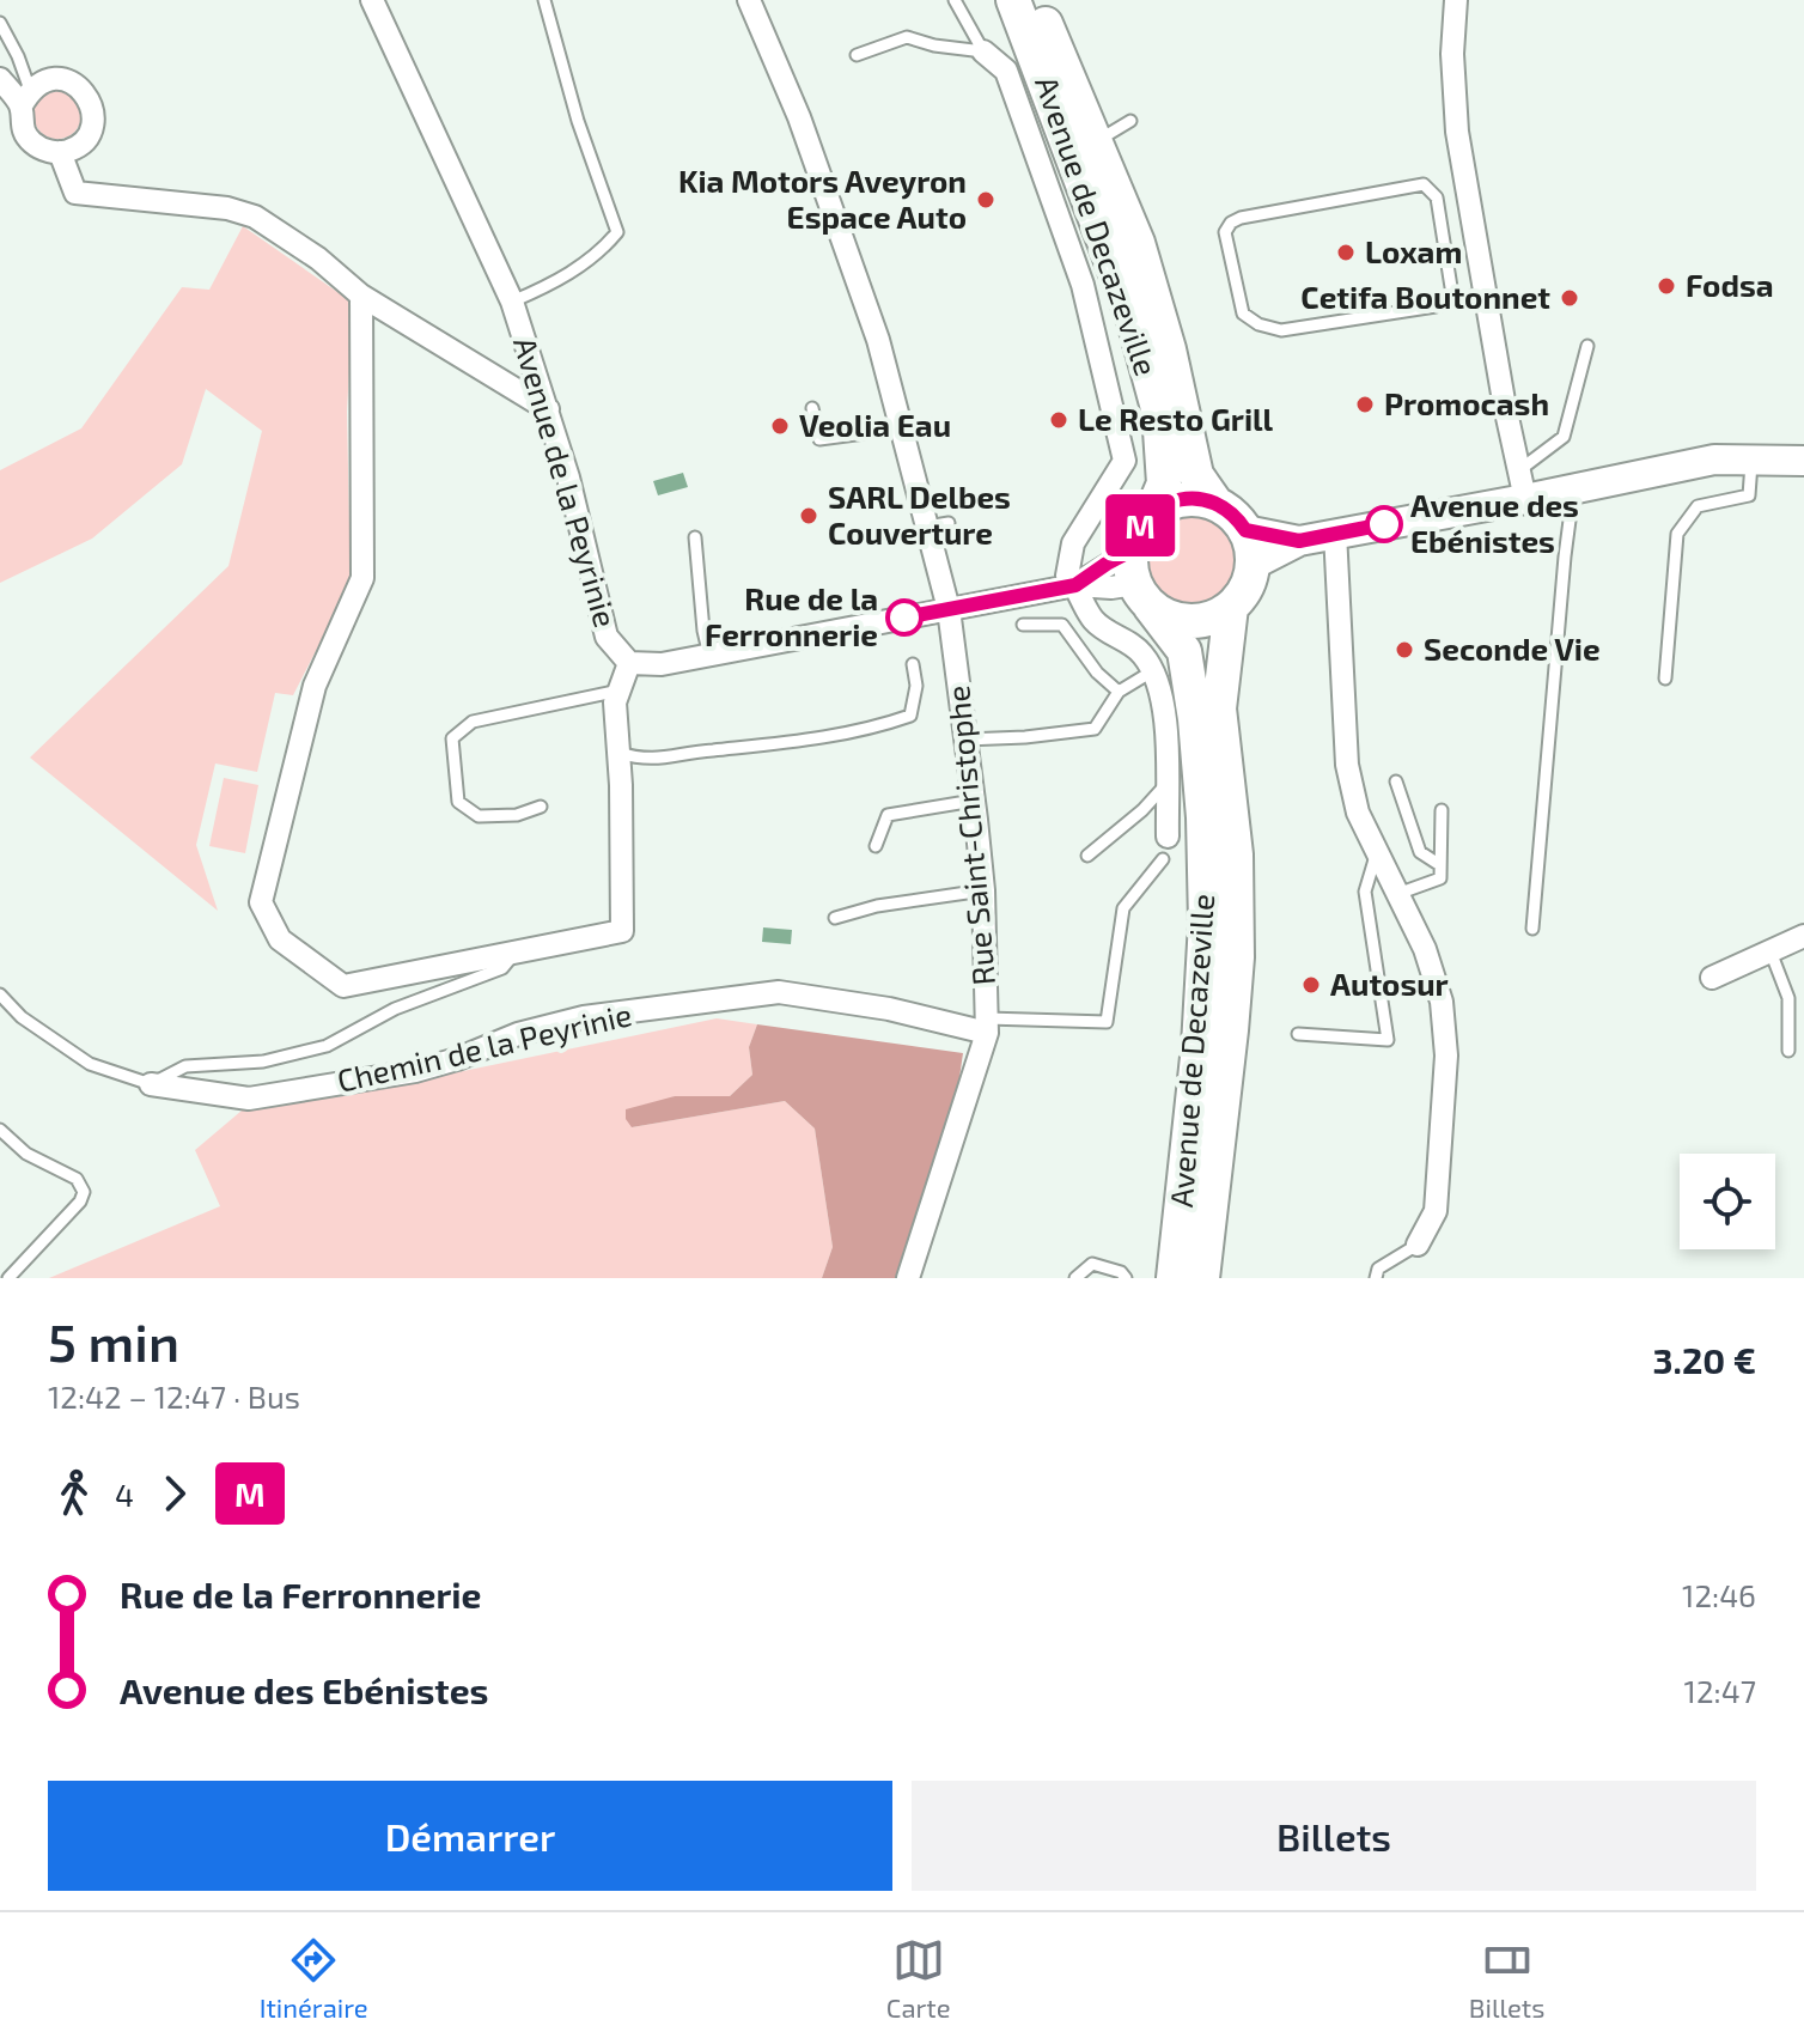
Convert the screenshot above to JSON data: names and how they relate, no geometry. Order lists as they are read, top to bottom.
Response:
{
  "streets": {
    "main road": ["Avenue de Decazeville"],
    "street": ["Avenue de la Peyrinie", "Rue Saint-Christophe", "Chemin de la Peyrinie"]
  },
  "crossings": [
    ["Avenue de la Peyrinie", "Chemin de la Peyrinie"],
    ["Rue Saint-Christophe", "Chemin de la Peyrinie"]
  ],
  "places": [
    "Kia Motors Aveyron Espace Auto",
    "Loxam",
    "Fodsa",
    "Cetifa Boutonnet",
    "Promocash",
    "Le Resto Grill",
    "Veolia Eau",
    "SARL Delbes Couverture",
    "Avenue des Ebénistes",
    "Rue de la Ferronnerie",
    "Seconde Vie",
    "Autosur"
  ],
  "lines": ["bus line M"],
  "page": {
    "on_map": "M",
    "heading": ["5 min", "12:42 – 12:47 · Bus", "3.20 €"],
    "legs": ["4", "M"],
    "list": [
      {
        "name": "Rue de la Ferronnerie",
        "value": "12:46"
      },
      {
        "name": "Avenue des Ebénistes",
        "value": "12:47"
      }
    ],
    "buttons": ["Démarrer", "Billets"],
    "tabs": ["Itinéraire", "Carte", "Billets"]
  }
}
